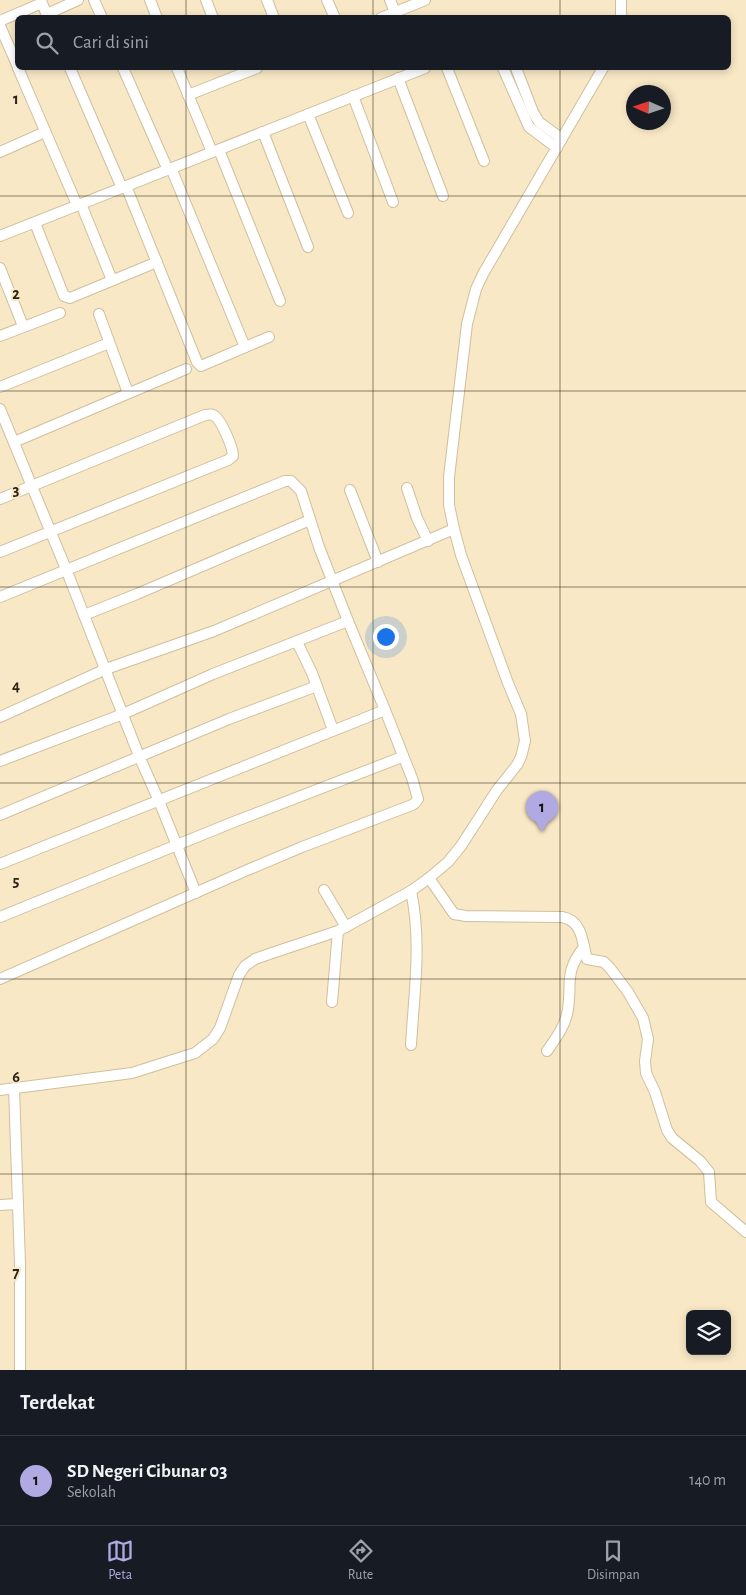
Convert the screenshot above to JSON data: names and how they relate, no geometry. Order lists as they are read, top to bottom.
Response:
{
  "north": "left",
  "page": {
    "search": "Cari di sini",
    "pins": "1",
    "heading": "Terdekat",
    "list": [
      {
        "mark": "1",
        "name": "SD Negeri Cibunar 03",
        "note": "Sekolah",
        "value": "140 m"
      }
    ],
    "nav": ["Peta", "Rute", "Disimpan"]
  },
  "grid": {
    "rows": [
      "1",
      "2",
      "3",
      "4",
      "5",
      "6",
      "7"
    ]
  }
}
